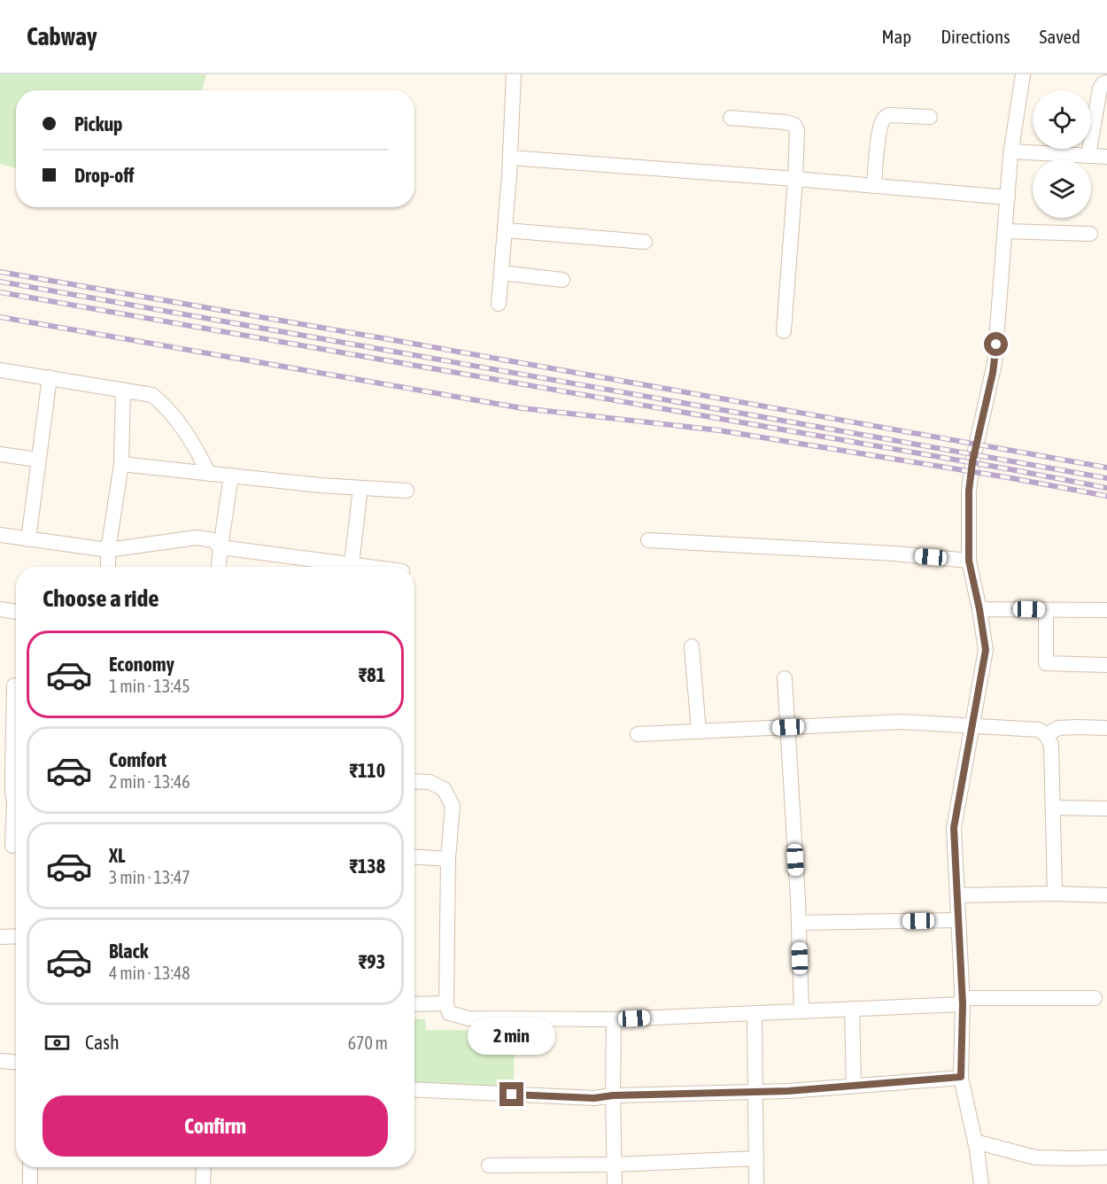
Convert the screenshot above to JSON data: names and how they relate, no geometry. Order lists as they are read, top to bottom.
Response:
{
  "page": {
    "header": "Cabway",
    "nav": ["Map", "Directions", "Saved"],
    "banner": ["Pickup", "Drop-off"],
    "heading": "Choose a ride",
    "list": [
      {
        "name": "Economy",
        "note": "1 min · 13:45",
        "value": "₹81"
      },
      {
        "name": "Comfort",
        "note": "2 min · 13:46",
        "value": "₹110"
      },
      {
        "name": "XL",
        "note": "3 min · 13:47",
        "value": "₹138"
      },
      {
        "name": "Black",
        "note": "4 min · 13:48",
        "value": "₹93"
      }
    ],
    "pay": ["Cash", "670 m"],
    "bubble": "2 min",
    "buttons": "Confirm"
  }
}
